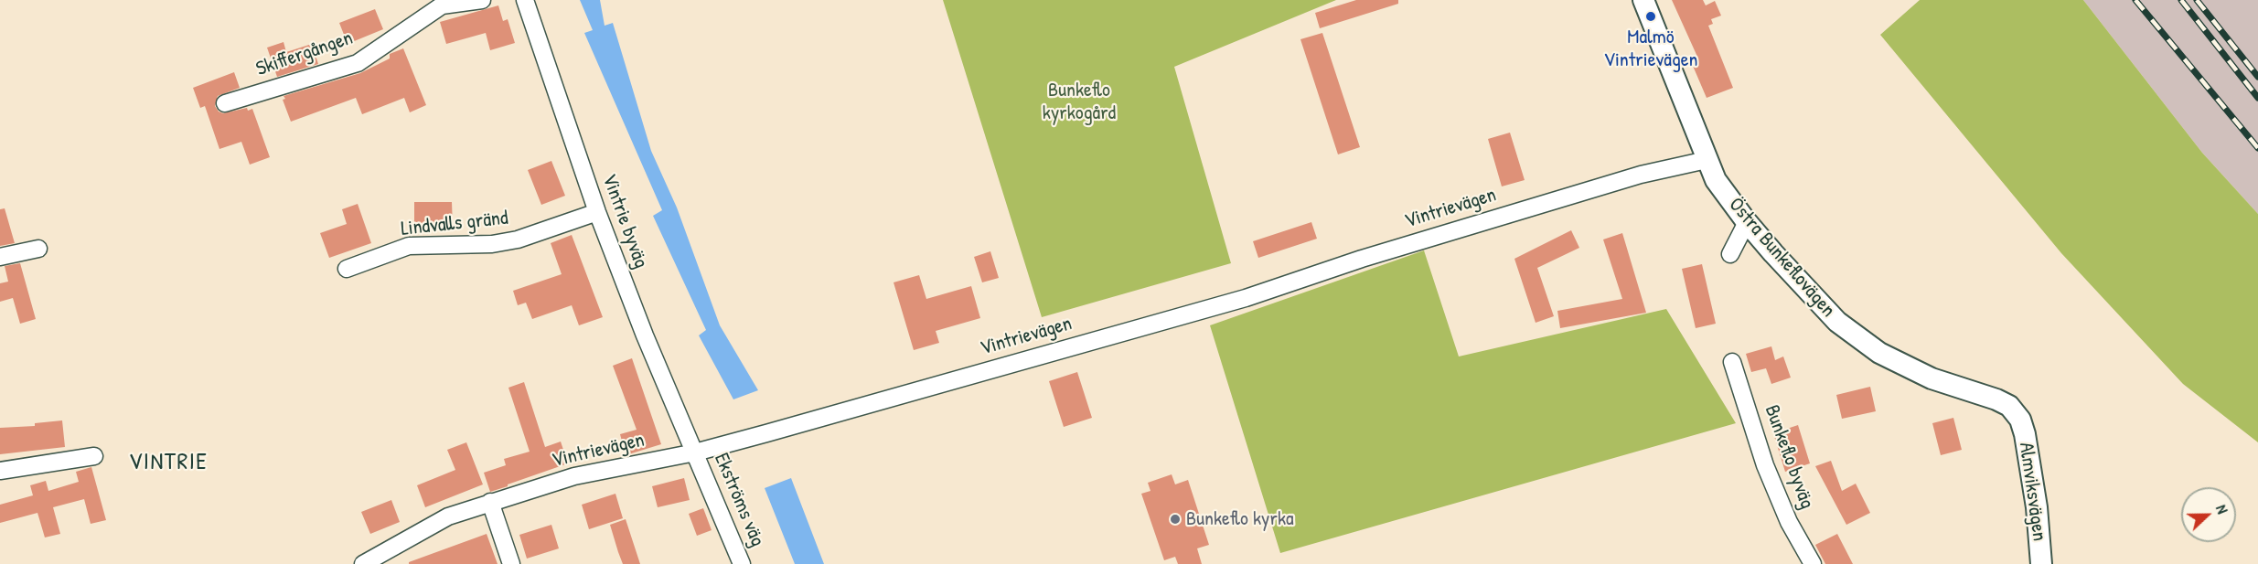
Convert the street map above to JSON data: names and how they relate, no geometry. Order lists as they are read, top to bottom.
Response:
{
  "streets": {
    "street": [
      "Skiffergången",
      "Vintrievägen",
      "Vintrie byväg",
      "Lindvalls gränd",
      "Östra Bunkeflovägen",
      "Bunkeflo byväg",
      "Almviksvägen",
      "Ekströms väg"
    ]
  },
  "crossings": [
    ["Vintrievägen", "Vintrie byväg"],
    ["Vintrievägen", "Östra Bunkeflovägen"],
    ["Vintrievägen", "Ekströms väg"],
    ["Vintrie byväg", "Lindvalls gränd"],
    ["Vintrie byväg", "Ekströms väg"],
    ["Östra Bunkeflovägen", "Almviksvägen"]
  ],
  "districts": ["VINTRIE"],
  "parks": ["Bunkeflo kyrkogård"],
  "places": ["Malmö Vintrievägen", "Bunkeflo kyrka"],
  "north": "right"
}
